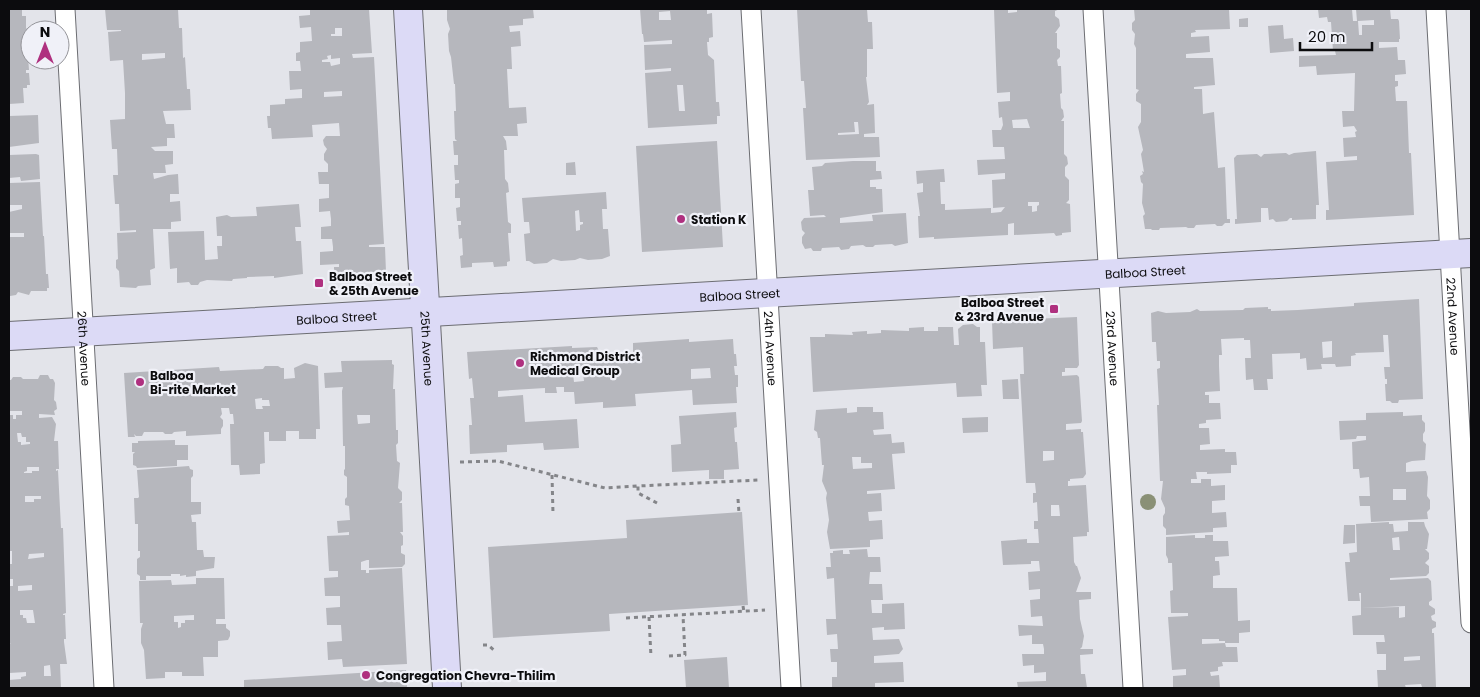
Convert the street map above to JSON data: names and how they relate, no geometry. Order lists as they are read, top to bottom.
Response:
{
  "streets": {
    "street": [
      "Balboa Street",
      "22nd Avenue",
      "26th Avenue",
      "25th Avenue",
      "23rd Avenue",
      "24th Avenue"
    ]
  },
  "crossings": [
    ["Balboa Street", "22nd Avenue"],
    ["Balboa Street", "26th Avenue"],
    ["Balboa Street", "25th Avenue"],
    ["Balboa Street", "23rd Avenue"],
    ["Balboa Street", "24th Avenue"]
  ],
  "places": {
    "other": [
      "Station K",
      "Richmond District Medical Group",
      "Balboa Bi-rite Market",
      "Congregation Chevra-Thilim"
    ],
    "transit": ["Balboa Street & 25th Avenue", "Balboa Street & 23rd Avenue"]
  },
  "scale_bar": "20 m",
  "north": "top"
}
